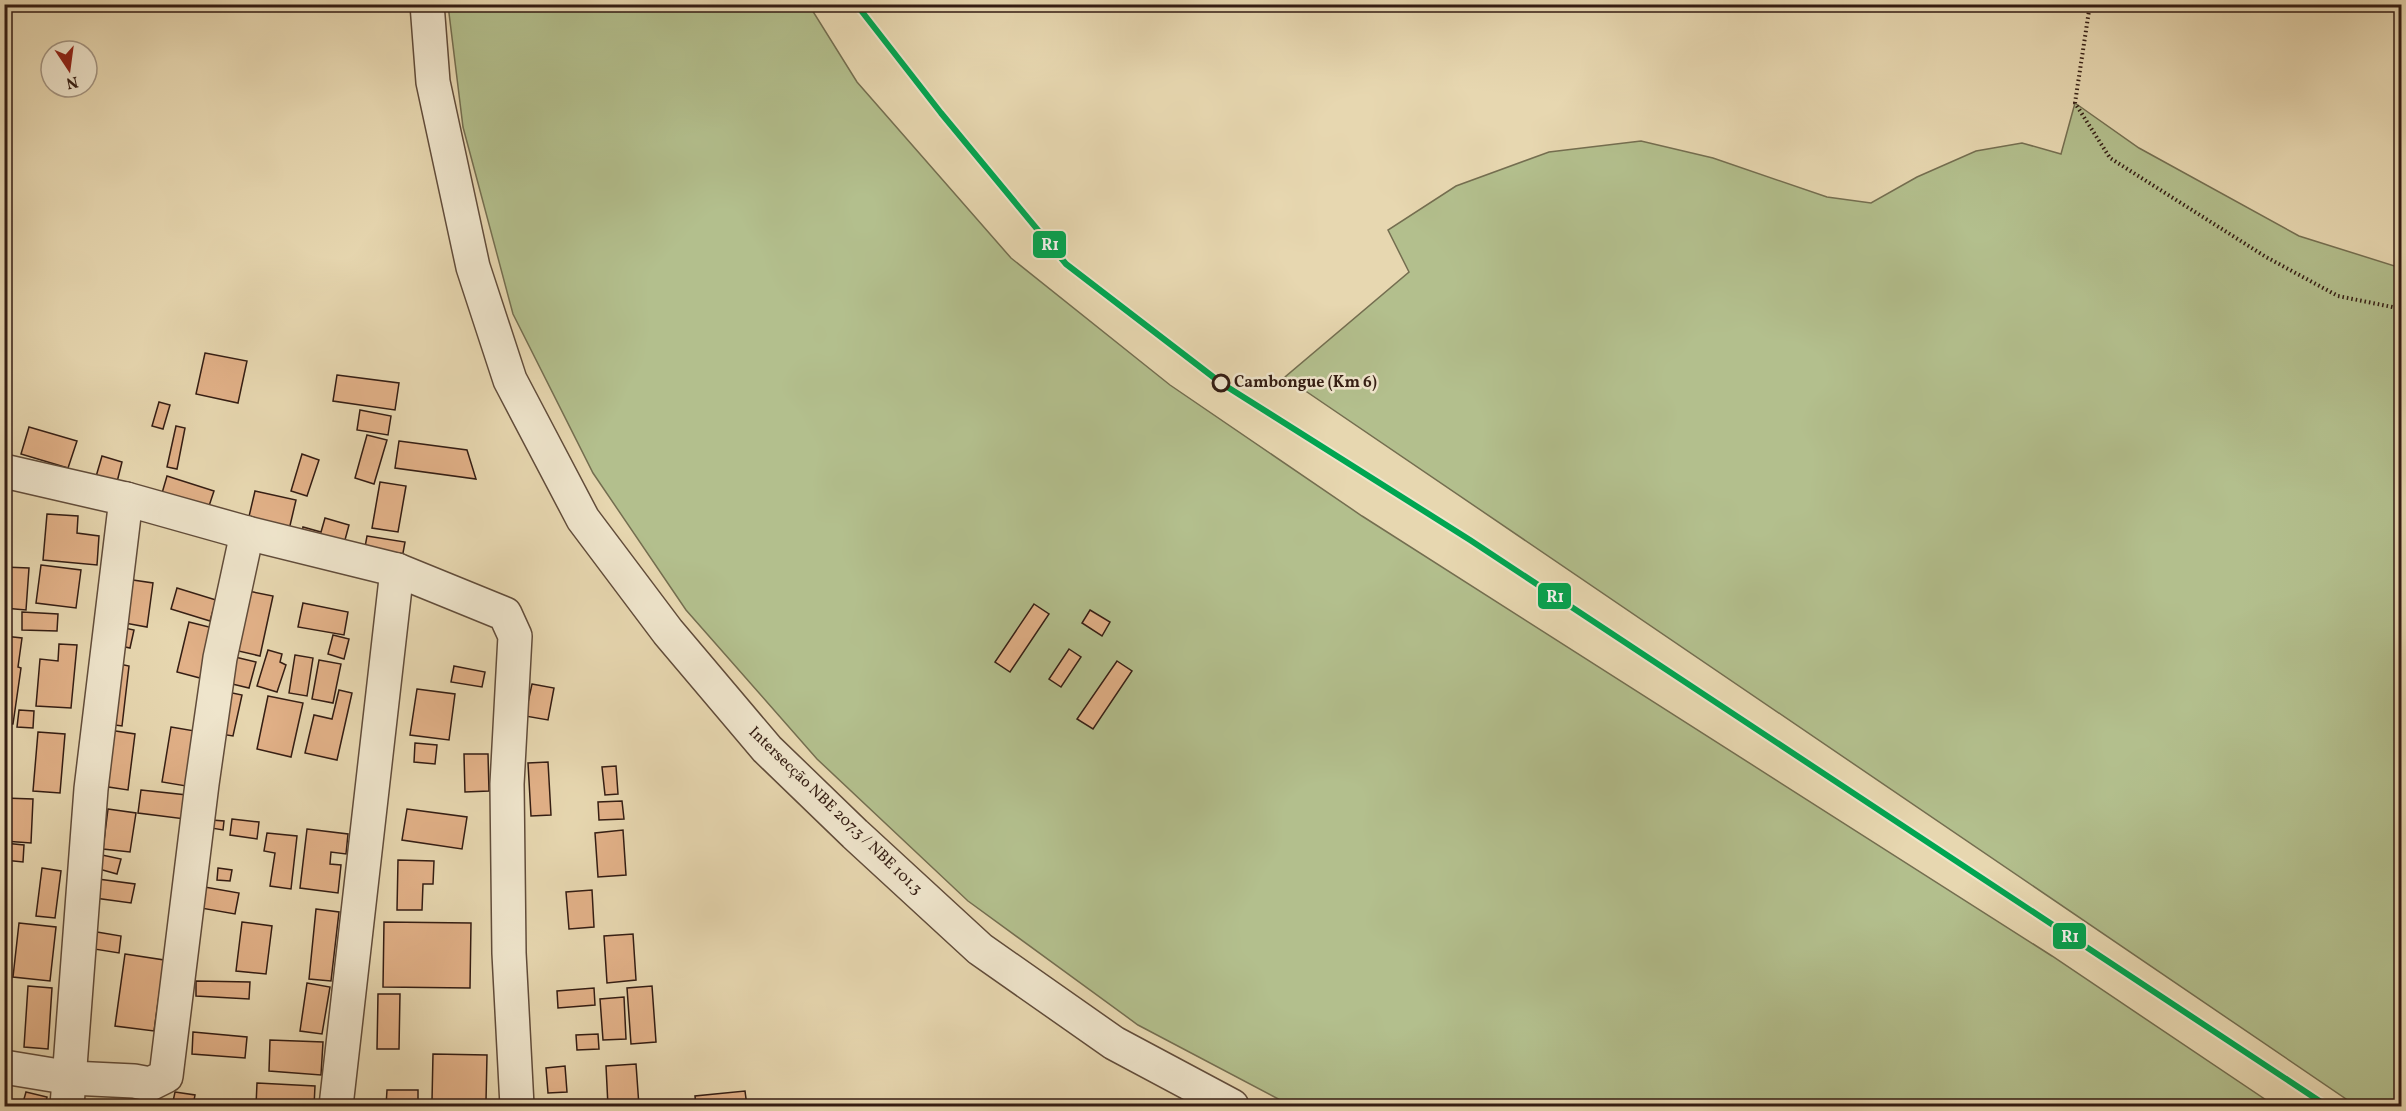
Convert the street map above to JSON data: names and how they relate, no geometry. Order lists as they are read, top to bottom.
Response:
{
  "streets": {
    "street": ["Intersecção NBE 207.3 / NBE 101.3"]
  },
  "places": ["Cambongue (Km 6)"],
  "lines": ["transit line R1"],
  "north": "bottom"
}
